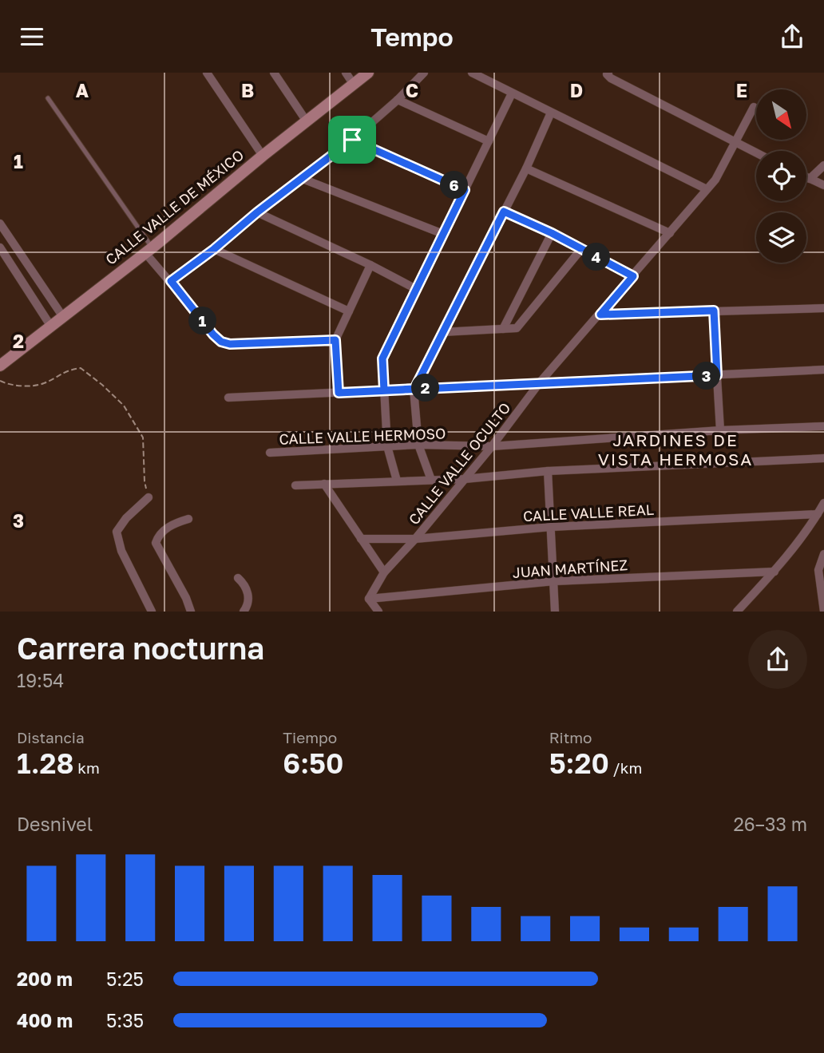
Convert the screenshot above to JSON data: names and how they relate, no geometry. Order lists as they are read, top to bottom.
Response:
{
  "streets": {
    "street": [
      "CALLE VALLE DE MÉXICO",
      "CALLE VALLE HERMOSO",
      "CALLE VALLE OCULTO",
      "CALLE VALLE REAL",
      "JUAN MARTÍNEZ"
    ]
  },
  "crossings": [
    ["CALLE VALLE HERMOSO", "CALLE VALLE OCULTO"],
    ["CALLE VALLE OCULTO", "CALLE VALLE REAL"],
    ["CALLE VALLE OCULTO", "JUAN MARTÍNEZ"]
  ],
  "districts": ["JARDINES DE VISTA HERMOSA"],
  "north": "bottom right",
  "page": {
    "header": "Tempo",
    "pins": [
      "6",
      "4",
      "1",
      "3",
      "2"
    ],
    "heading": ["Carrera nocturna", "19:54"],
    "stats": [
      ["Distancia", "1.28 km"],
      ["Tiempo", "6:50"],
      ["Ritmo", "5:20 /km"]
    ],
    "chart": ["Desnivel", "26–33 m"],
    "list": [
      {
        "name": "200 m",
        "note": "5:25"
      },
      {
        "name": "400 m",
        "note": "5:35"
      }
    ]
  },
  "grid": {
    "columns": [
      "A",
      "B",
      "C",
      "D",
      "E"
    ],
    "rows": ["1", "2", "3"]
  }
}
